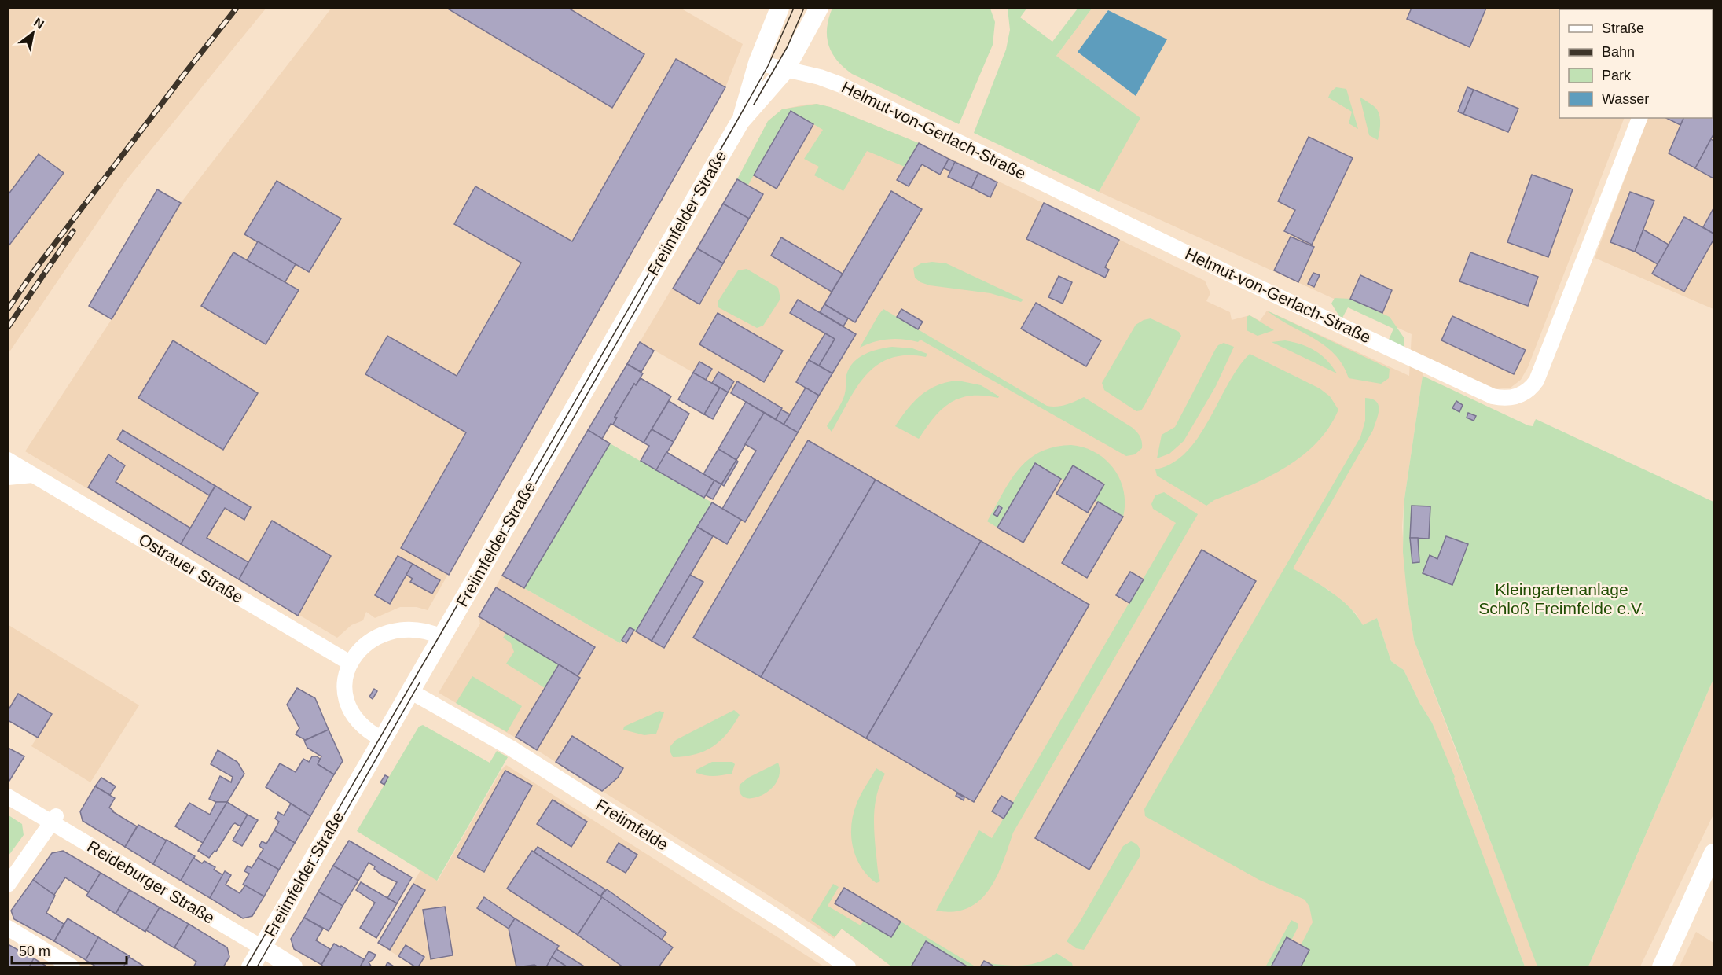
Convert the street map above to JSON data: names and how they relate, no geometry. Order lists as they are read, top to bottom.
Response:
{
  "streets": {
    "street": [
      "Helmut-von-Gerlach-Straße",
      "Freiimfelder Straße",
      "Ostrauer Straße",
      "Freiimfelde",
      "Reideburger Straße"
    ]
  },
  "crossings": [
    ["Helmut-von-Gerlach-Straße", "Freiimfelder Straße"],
    ["Freiimfelder Straße", "Freiimfelde"],
    ["Freiimfelder Straße", "Reideburger Straße"]
  ],
  "parks": ["Kleingartenanlage Schloß Freimfelde e.V."],
  "legend": [
    "Straße",
    "Bahn",
    "Park",
    "Wasser"
  ],
  "scale_bar": "50 m",
  "north": "top right"
}
